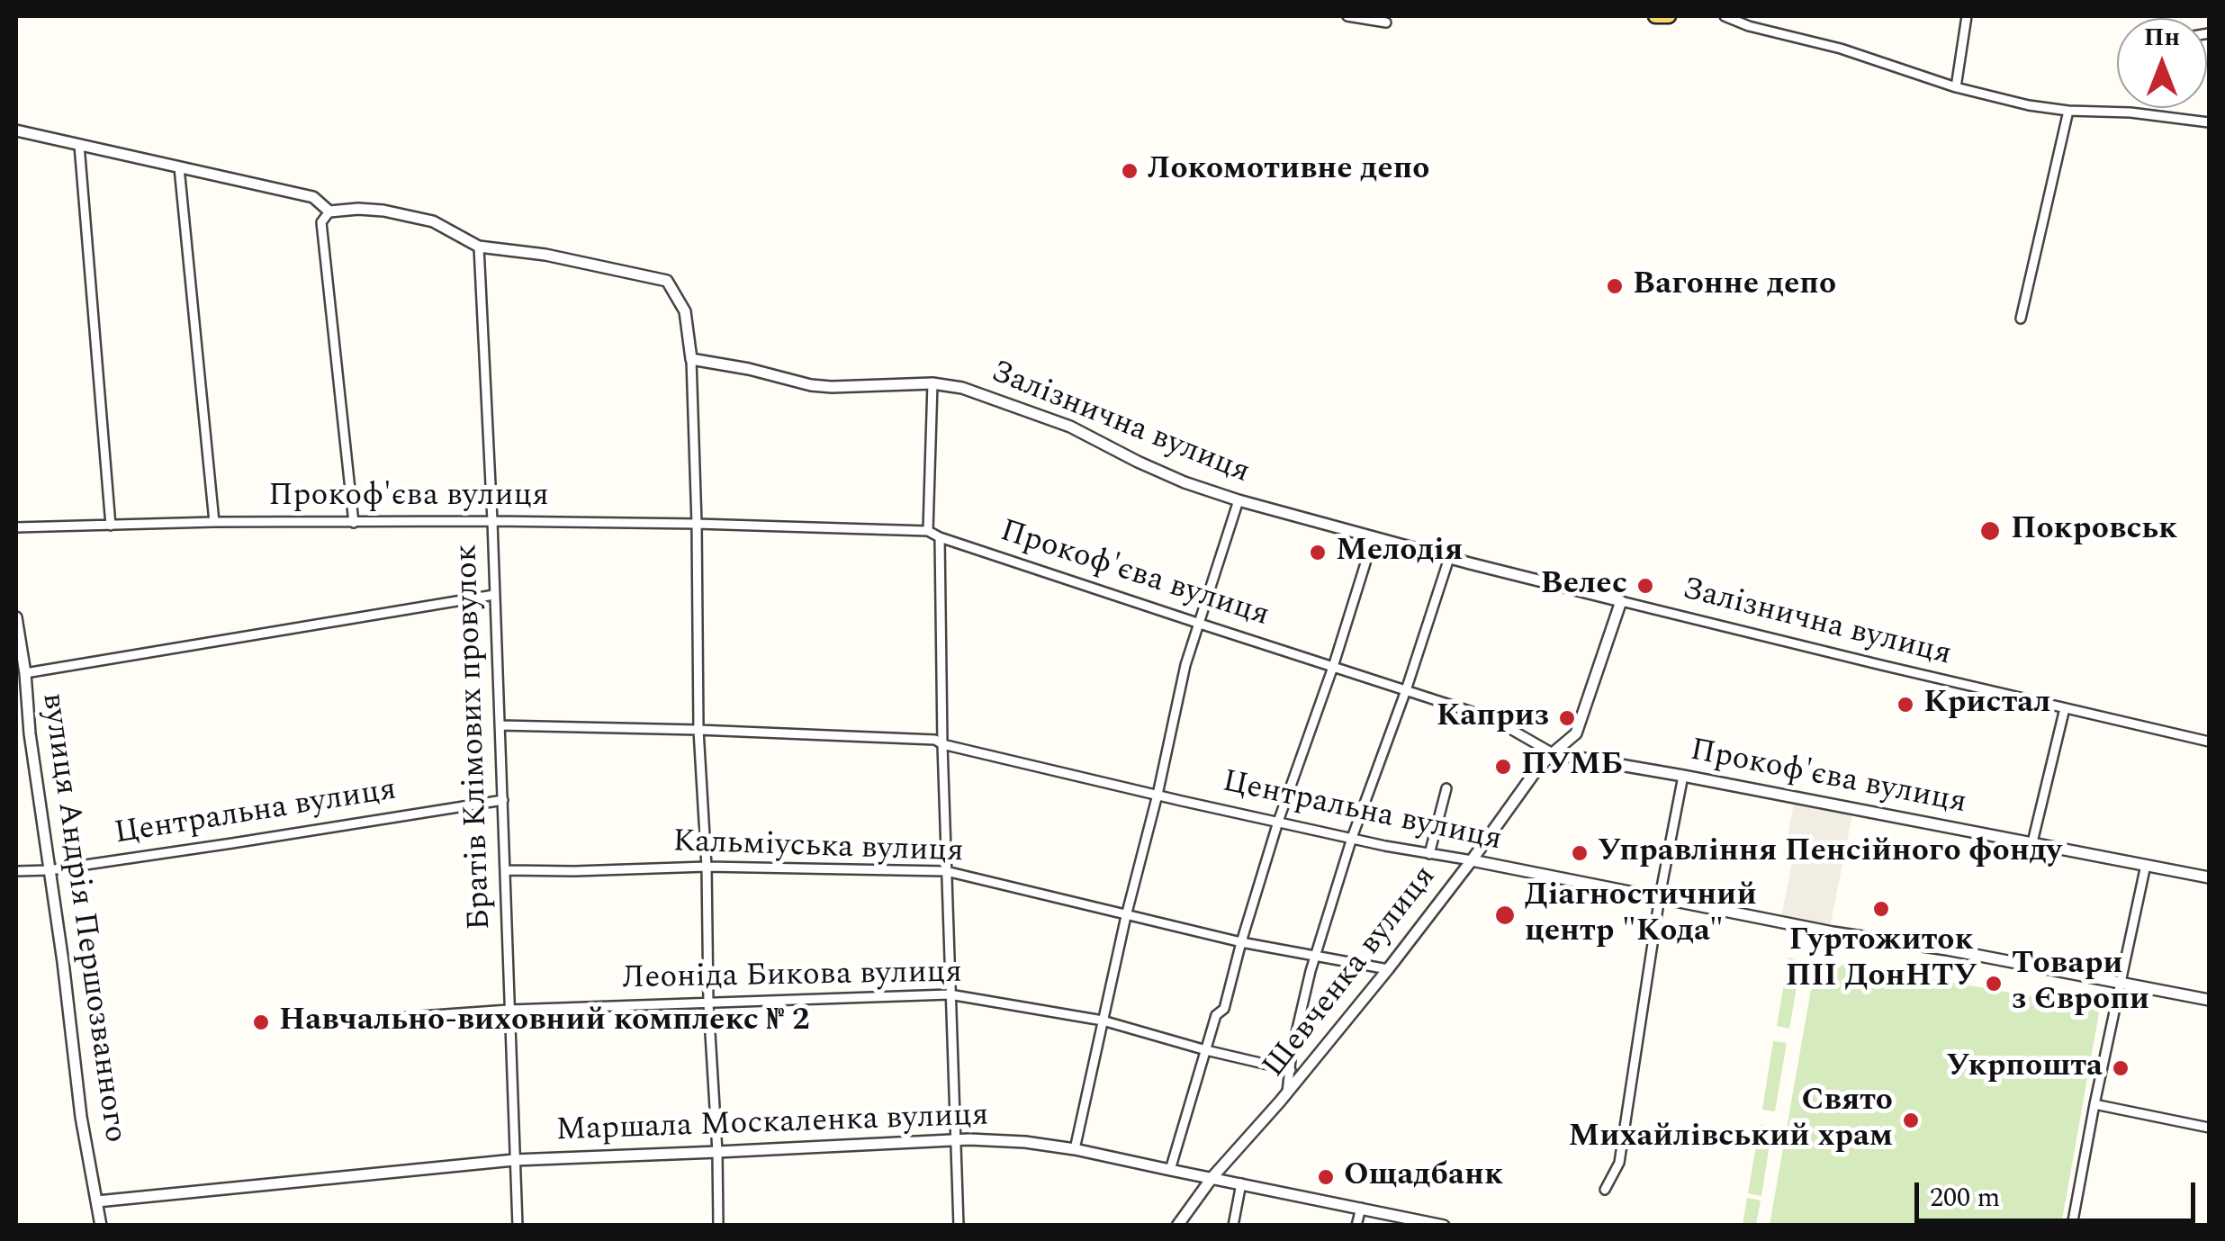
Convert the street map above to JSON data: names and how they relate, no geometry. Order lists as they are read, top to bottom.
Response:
{
  "streets": {
    "street": [
      "Залізнична вулиця",
      "Прокоф'єва вулиця",
      "Братів Клімових провулок",
      "Центральна вулиця",
      "Кальміуська вулиця",
      "вулиця Андрія Першозванного",
      "Шевченка вулиця",
      "Леоніда Бикова вулиця",
      "Маршала Москаленка вулиця"
    ]
  },
  "crossings": [
    ["Залізнична вулиця", "Шевченка вулиця"],
    ["Прокоф'єва вулиця", "Братів Клімових провулок"],
    ["Прокоф'єва вулиця", "Шевченка вулиця"],
    ["Братів Клімових провулок", "Центральна вулиця"],
    ["Братів Клімових провулок", "Кальміуська вулиця"],
    ["Братів Клімових провулок", "Леоніда Бикова вулиця"],
    ["Братів Клімових провулок", "Маршала Москаленка вулиця"],
    ["Центральна вулиця", "вулиця Андрія Першозванного"],
    ["Центральна вулиця", "Шевченка вулиця"],
    ["Кальміуська вулиця", "Шевченка вулиця"],
    ["вулиця Андрія Першозванного", "Маршала Москаленка вулиця"],
    ["Шевченка вулиця", "Маршала Москаленка вулиця"]
  ],
  "places": [
    "Локомотивне депо",
    "Вагонне депо",
    "Покровськ",
    "Мелодія",
    "Велес",
    "Кристал",
    "Каприз",
    "ПУМБ",
    "Управління Пенсійного фонду",
    "Гуртожиток ПІІ ДонНТУ",
    "Діагностичний центр \"Кода\"",
    "Товари з Європи",
    "Навчально-виховний комплекс № 2",
    "Укрпошта",
    "Свято Михайлівський храм",
    "Ощадбанк"
  ],
  "scale_bar": "200 m",
  "north": "top"
}
